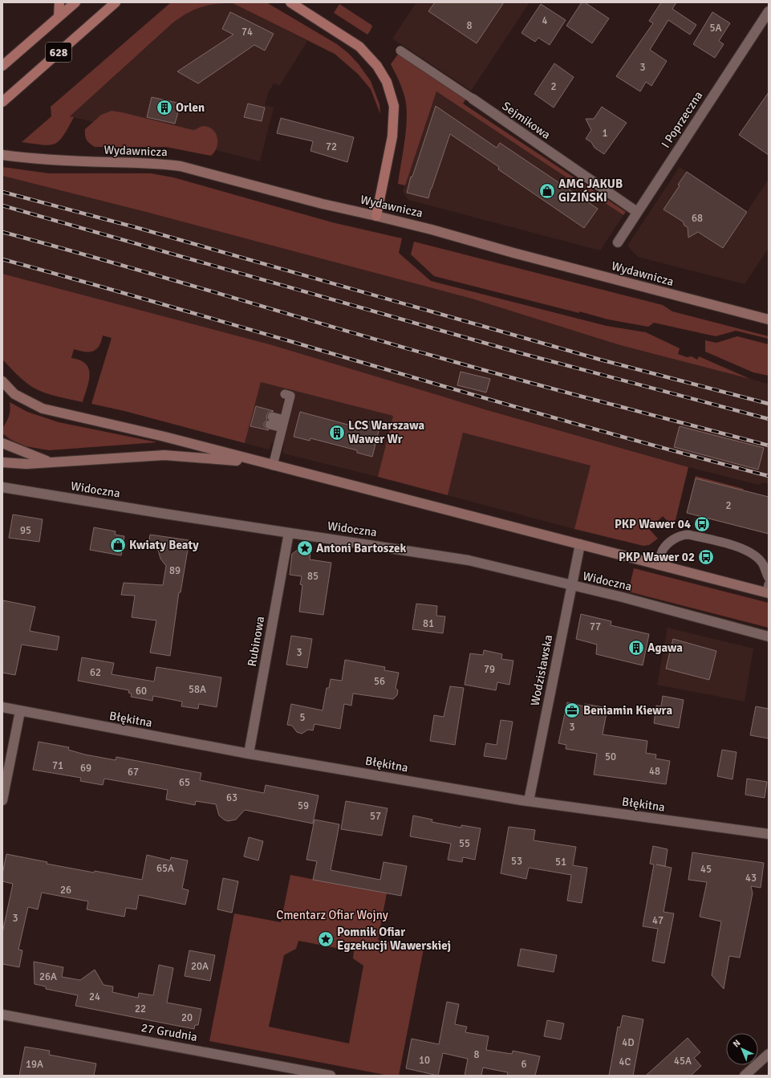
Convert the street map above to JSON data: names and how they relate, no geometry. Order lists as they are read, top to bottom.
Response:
{
  "streets": {
    "main road": ["628", "Wydawnicza", "Widoczna"],
    "street": [
      "I Poprzeczna",
      "Sejmikowa",
      "Rubinowa",
      "Wodzisławska",
      "Błękitna",
      "27 Grudnia"
    ]
  },
  "crossings": [
    ["I Poprzeczna", "Sejmikowa"],
    ["Widoczna", "Rubinowa"],
    ["Widoczna", "Wodzisławska"],
    ["Rubinowa", "Błękitna"],
    ["Wodzisławska", "Błękitna"]
  ],
  "parks": ["Cmentarz Ofiar Wojny"],
  "places": {
    "building": ["Orlen", "LCS Warszawa Wawer Wr", "Agawa"],
    "shop": ["AMG JAKUB GIZIŃSKI", "Kwiaty Beaty"],
    "bus stop": ["PKP Wawer 04", "PKP Wawer 02"],
    "place": ["Antoni Bartoszek", "Pomnik Ofiar Egzekucji Wawerskiej"],
    "office": ["Beniamin Kiewra"]
  },
  "house_numbers": [
    "4",
    "8",
    "5A",
    "74",
    "3",
    "2",
    "1",
    "72",
    "68",
    "2",
    "95",
    "89",
    "85",
    "81",
    "77",
    "3",
    "79",
    "62",
    "56",
    "58A",
    "60",
    "5",
    "3",
    "50",
    "71",
    "69",
    "48",
    "67",
    "65",
    "63",
    "59",
    "57",
    "55",
    "53",
    "51",
    "65A",
    "45",
    "43",
    "26",
    "3",
    "47",
    "20A",
    "26A",
    "24",
    "22",
    "20",
    "4D",
    "8",
    "10",
    "45A",
    "4C",
    "19A",
    "6"
  ],
  "north": "top left"
}
